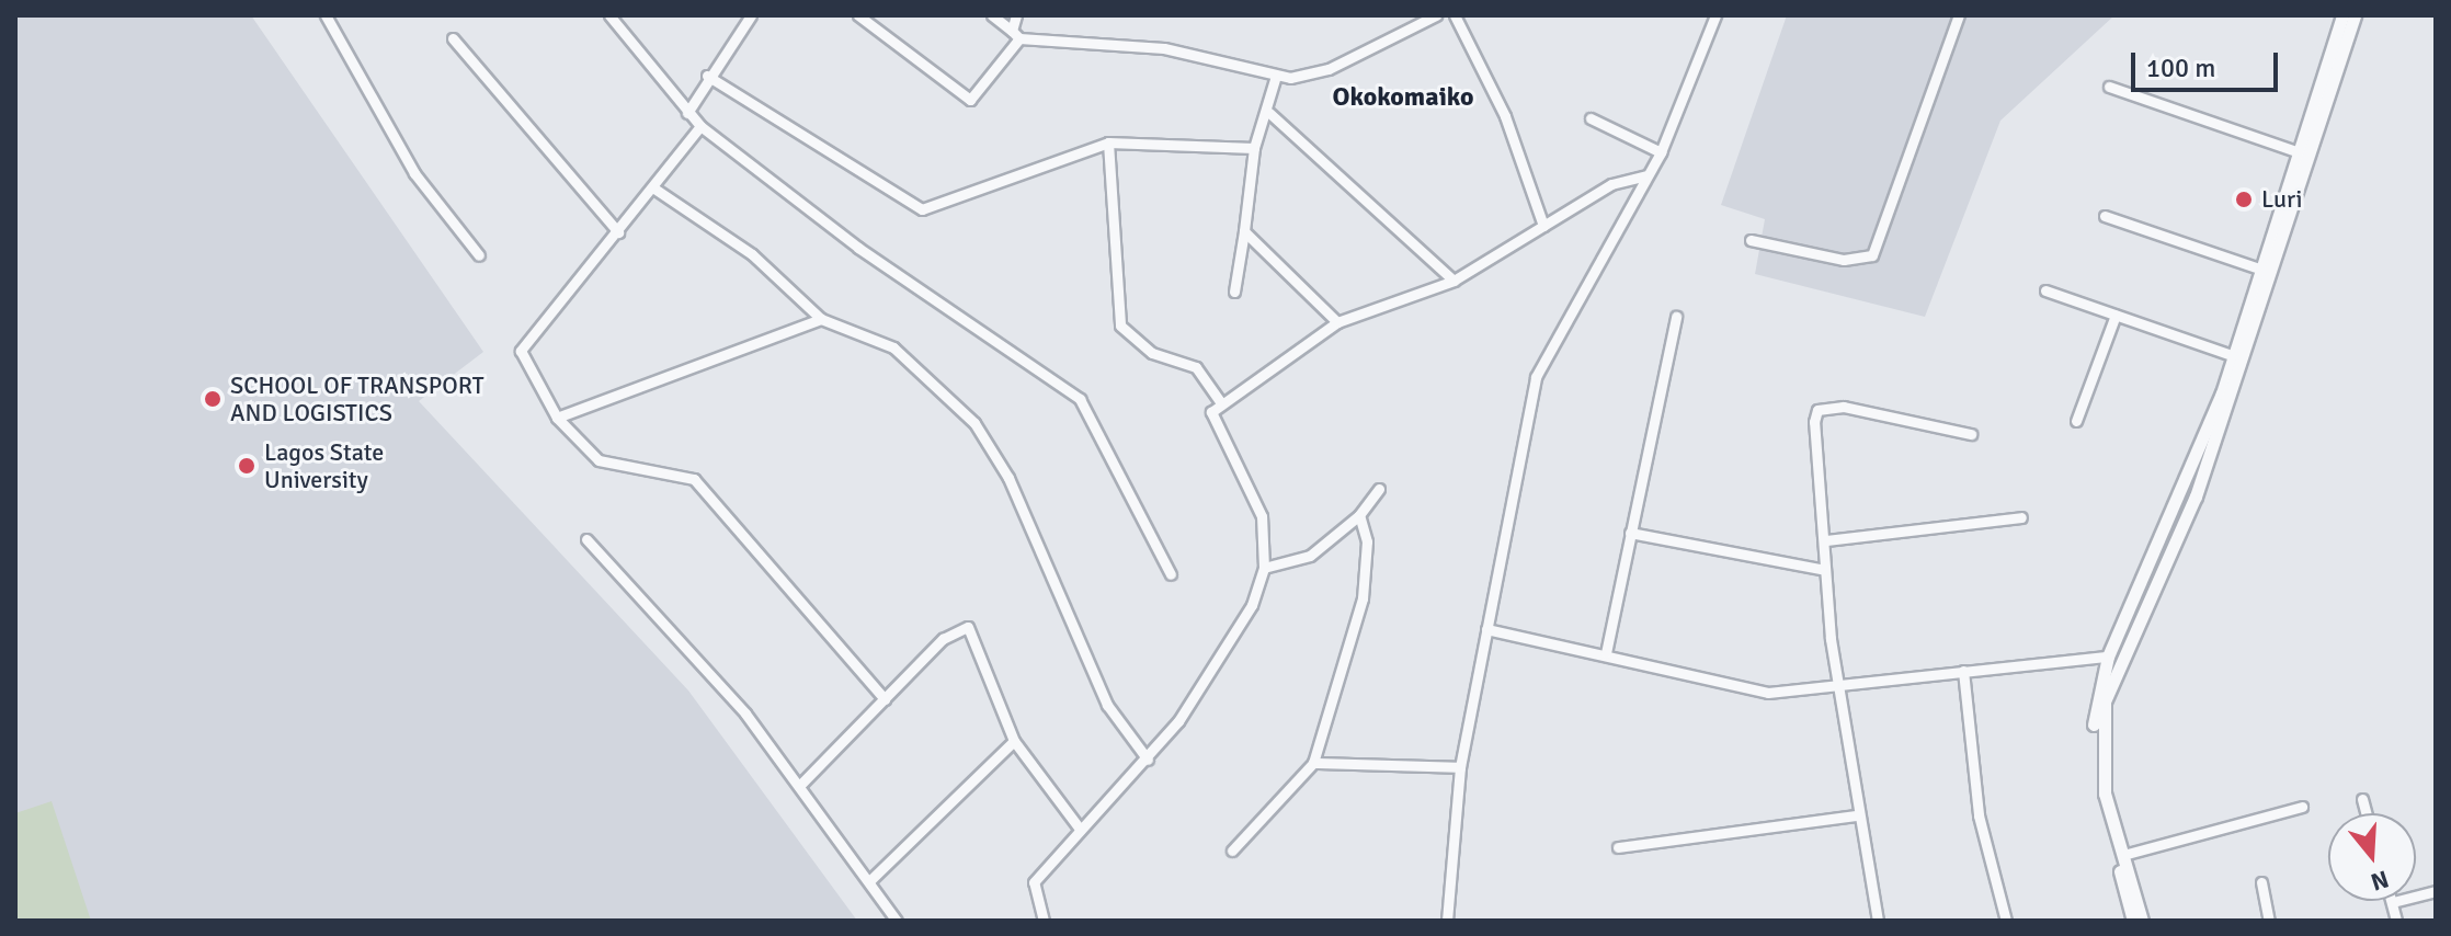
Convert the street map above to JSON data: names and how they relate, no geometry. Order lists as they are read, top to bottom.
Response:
{
  "districts": ["Okokomaiko"],
  "places": ["Luri", "SCHOOL OF TRANSPORT AND LOGISTICS", "Lagos State University"],
  "scale_bar": "100 m",
  "north": "bottom"
}
